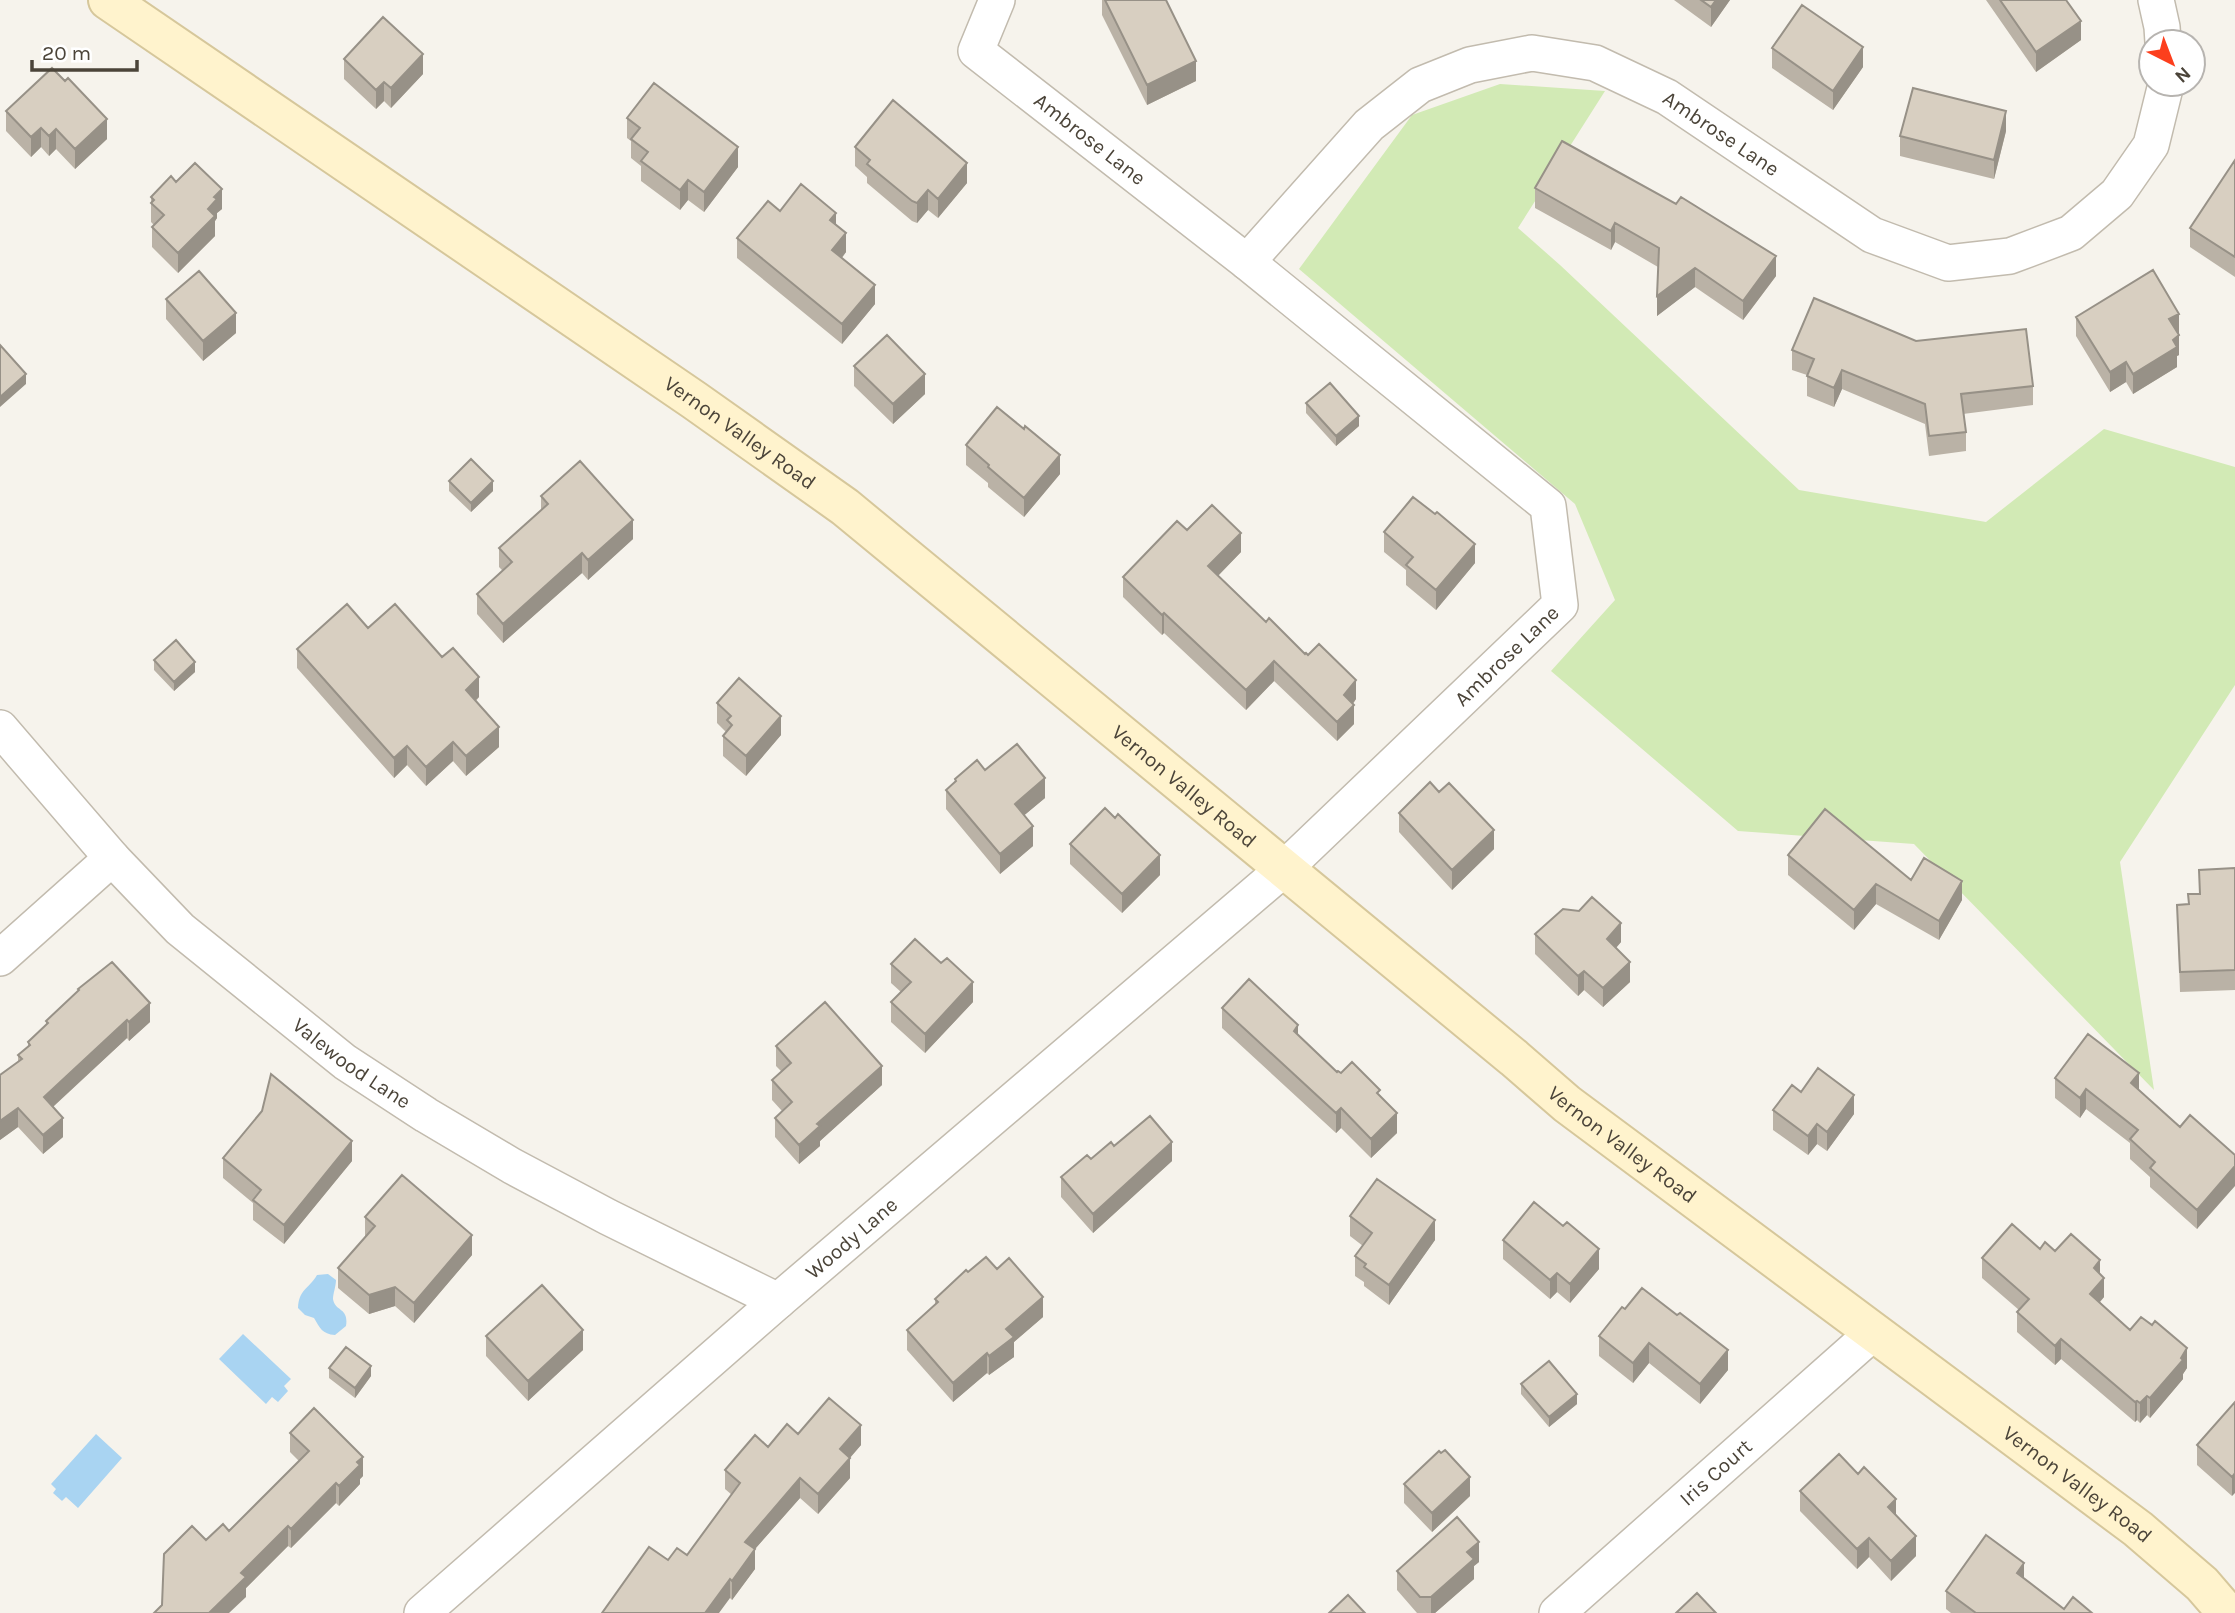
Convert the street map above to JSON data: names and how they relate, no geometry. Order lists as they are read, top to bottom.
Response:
{
  "streets": {
    "main road": ["Vernon Valley Road"],
    "street": [
      "Ambrose Lane",
      "Valewood Lane",
      "Woody Lane",
      "Iris Court"
    ]
  },
  "crossings": [
    ["Ambrose Lane", "Vernon Valley Road"],
    ["Ambrose Lane", "Woody Lane"],
    ["Vernon Valley Road", "Woody Lane"],
    ["Vernon Valley Road", "Iris Court"],
    ["Valewood Lane", "Woody Lane"]
  ],
  "scale_bar": "20 m",
  "north": "bottom right"
}
